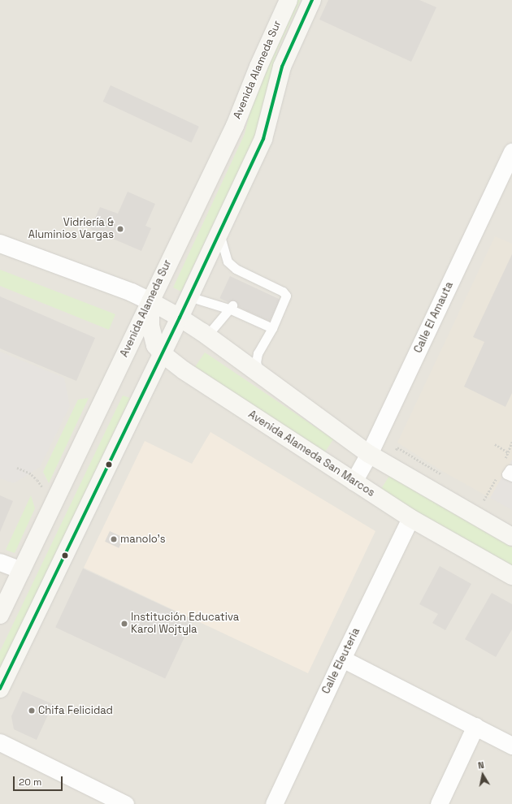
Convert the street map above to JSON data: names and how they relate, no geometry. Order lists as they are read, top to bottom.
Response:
{
  "streets": {
    "main road": ["Avenida Alameda Sur", "Avenida Alameda San Marcos"],
    "street": ["Calle El Amauta", "Calle Eleuteria"]
  },
  "crossings": [
    ["Avenida Alameda Sur", "Avenida Alameda San Marcos"],
    ["Calle El Amauta", "Avenida Alameda San Marcos"],
    ["Avenida Alameda San Marcos", "Calle Eleuteria"]
  ],
  "places": [
    "Vidriería & Aluminios Vargas",
    "manolo's",
    "Institución Educativa Karol Wojtyla",
    "Chifa Felicidad"
  ],
  "scale_bar": "20 m",
  "north": "top"
}
